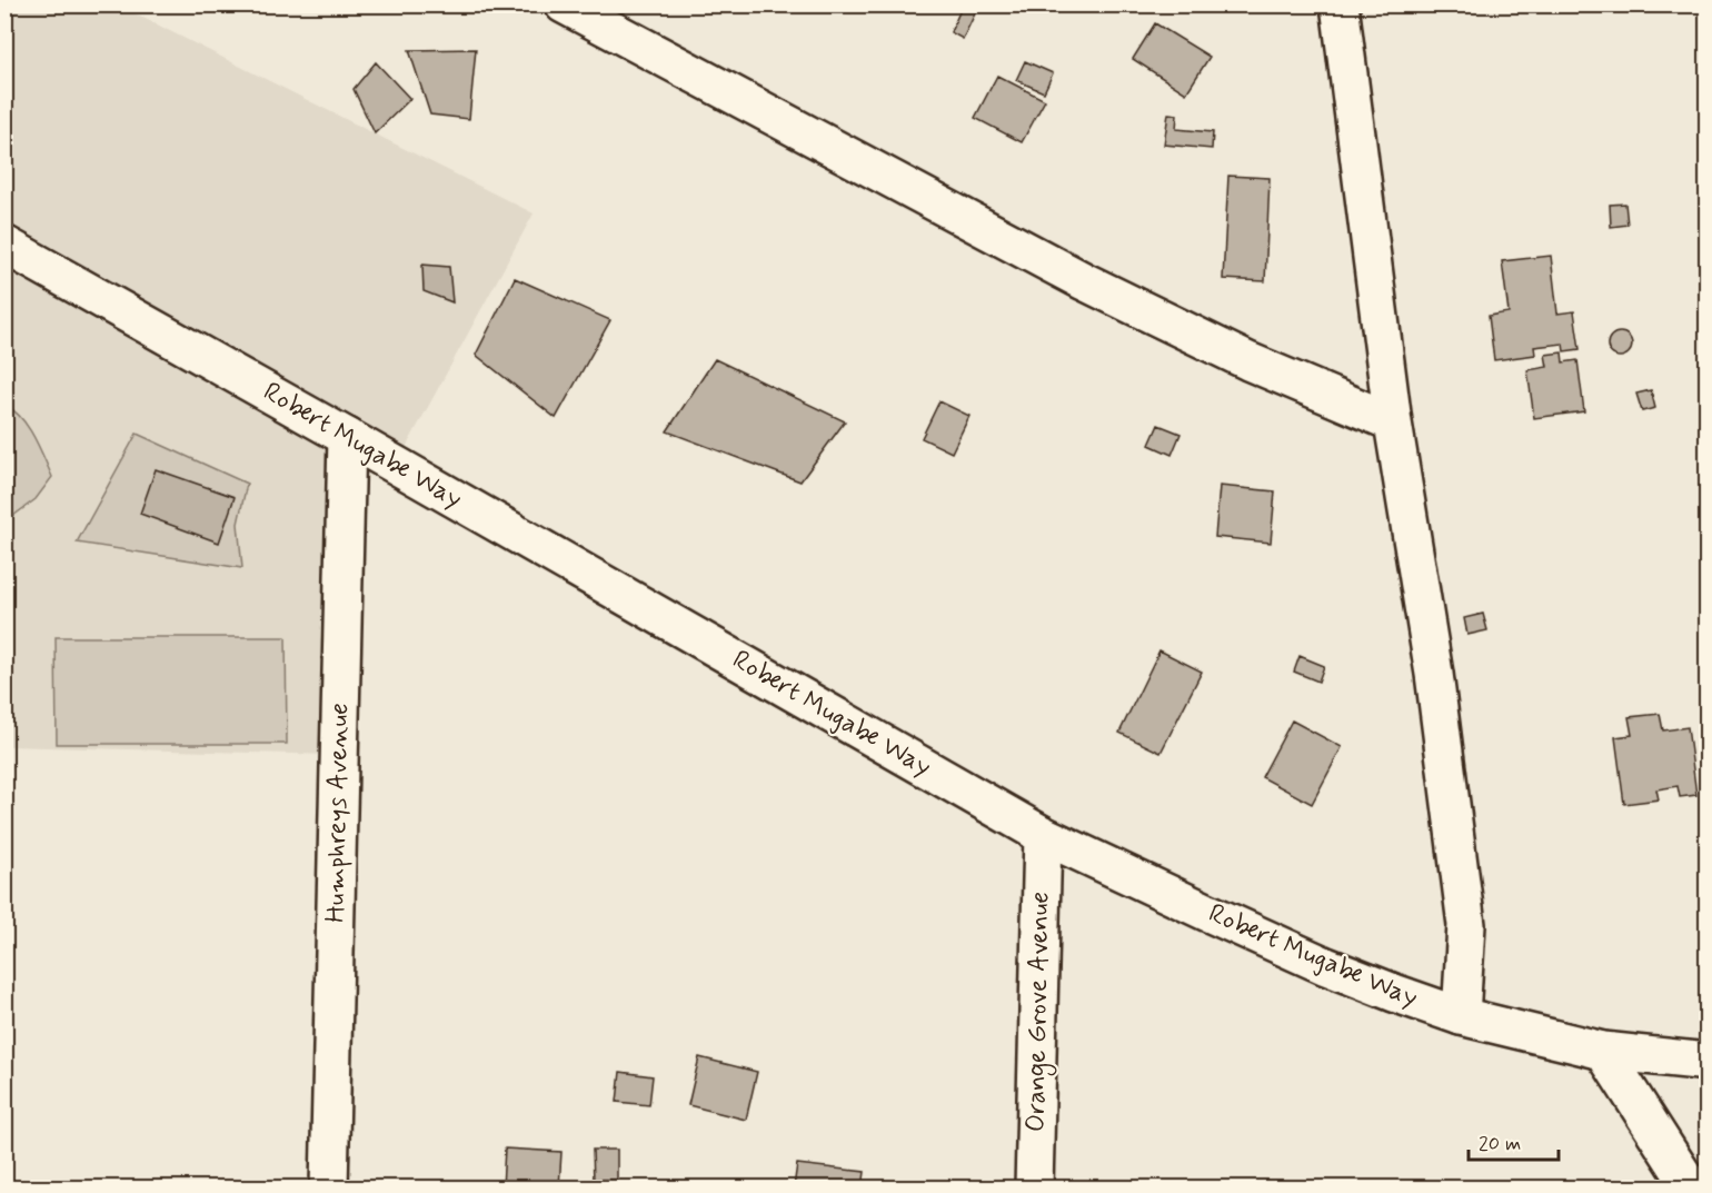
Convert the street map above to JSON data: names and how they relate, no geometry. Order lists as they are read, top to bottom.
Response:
{
  "streets": {
    "street": ["Robert Mugabe Way", "Humphreys Avenue", "Orange Grove Avenue"]
  },
  "crossings": [
    ["Robert Mugabe Way", "Humphreys Avenue"],
    ["Robert Mugabe Way", "Orange Grove Avenue"]
  ],
  "scale_bar": "20 m"
}
